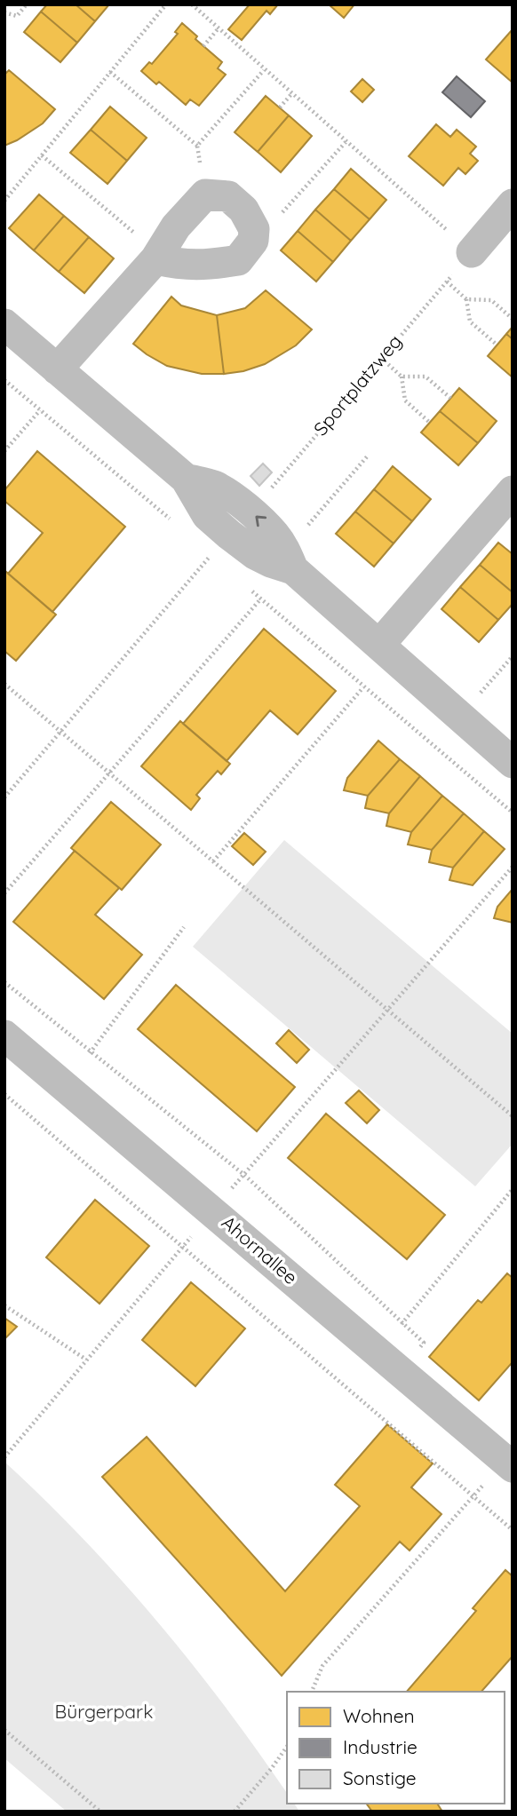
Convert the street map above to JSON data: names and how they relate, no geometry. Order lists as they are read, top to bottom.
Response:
{
  "streets": {
    "street": ["Ahornallee"],
    "path": ["Sportplatzweg"]
  },
  "parks": ["Bürgerpark"],
  "legend": ["Wohnen", "Industrie", "Sonstige"]
}
